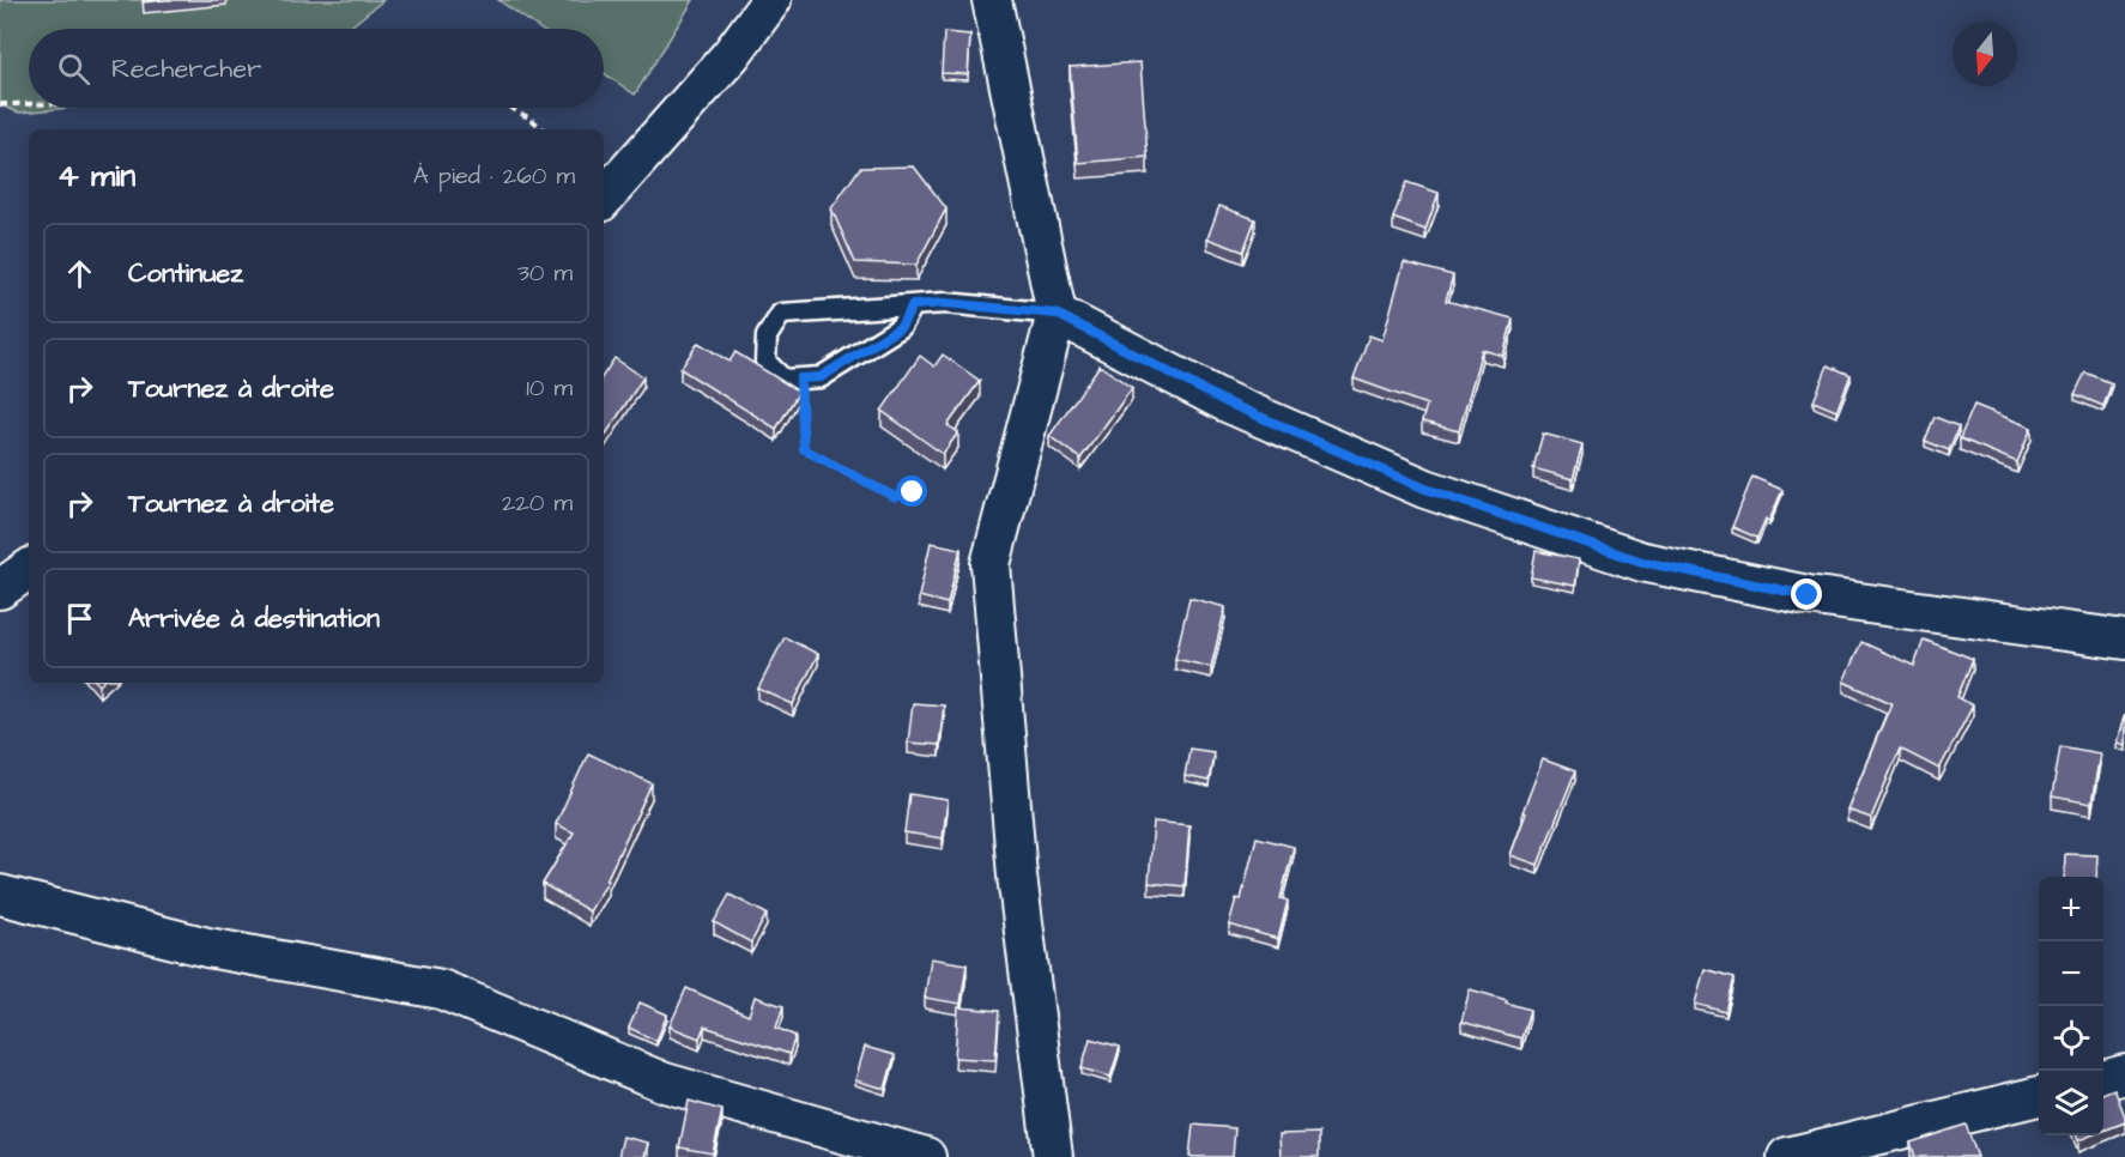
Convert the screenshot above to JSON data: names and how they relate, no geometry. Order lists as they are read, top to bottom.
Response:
{
  "north": "bottom",
  "page": {
    "search": "Rechercher",
    "heading": ["4 min", "À pied · 260 m"],
    "list": [
      ["Continuez", "30 m"],
      ["Tournez à droite", "10 m"],
      ["Tournez à droite", "220 m"],
      "Arrivée à destination"
    ],
    "map_buttons": ["+", "−"]
  }
}
